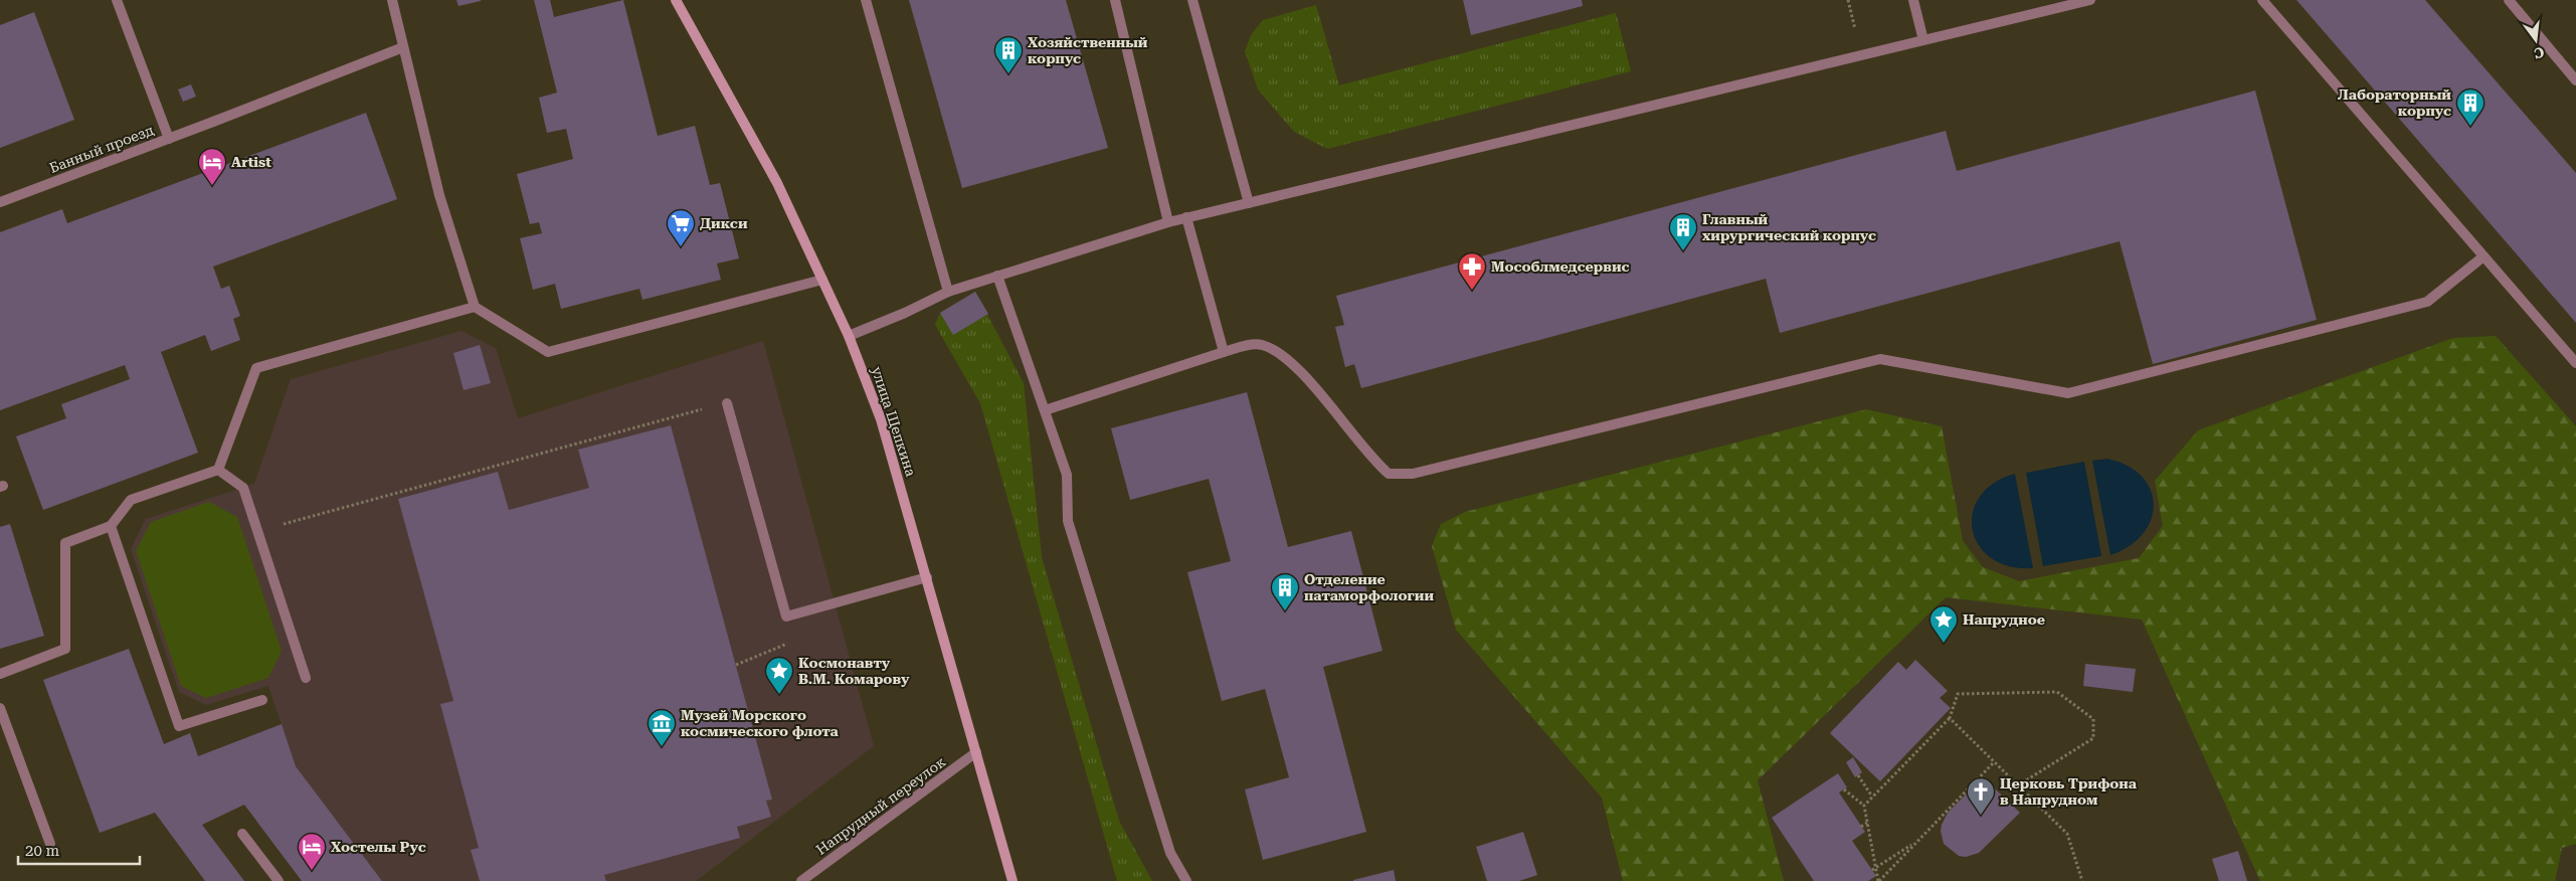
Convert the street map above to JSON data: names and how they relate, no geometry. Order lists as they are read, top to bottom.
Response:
{
  "streets": {
    "street": ["Банный проезд", "улица Щепкина", "Напрудный переулок"]
  },
  "crossings": [
    ["улица Щепкина", "Напрудный переулок"]
  ],
  "places": {
    "building": [
      "Хозяйственный корпус",
      "Лабораторный корпус",
      "Главный хирургический корпус",
      "Отделение патаморфологии"
    ],
    "hotel": ["Artist", "Хостелы Рус"],
    "supermarket": ["Дикси"],
    "pharmacy": ["Мособлмедсервис"],
    "place": ["Напрудное", "Космонавту В.М. Комарову"],
    "museum": ["Музей Морского космического флота"],
    "church": ["Церковь Трифона в Напрудном"]
  },
  "scale_bar": "20 m",
  "north": "bottom"
}
